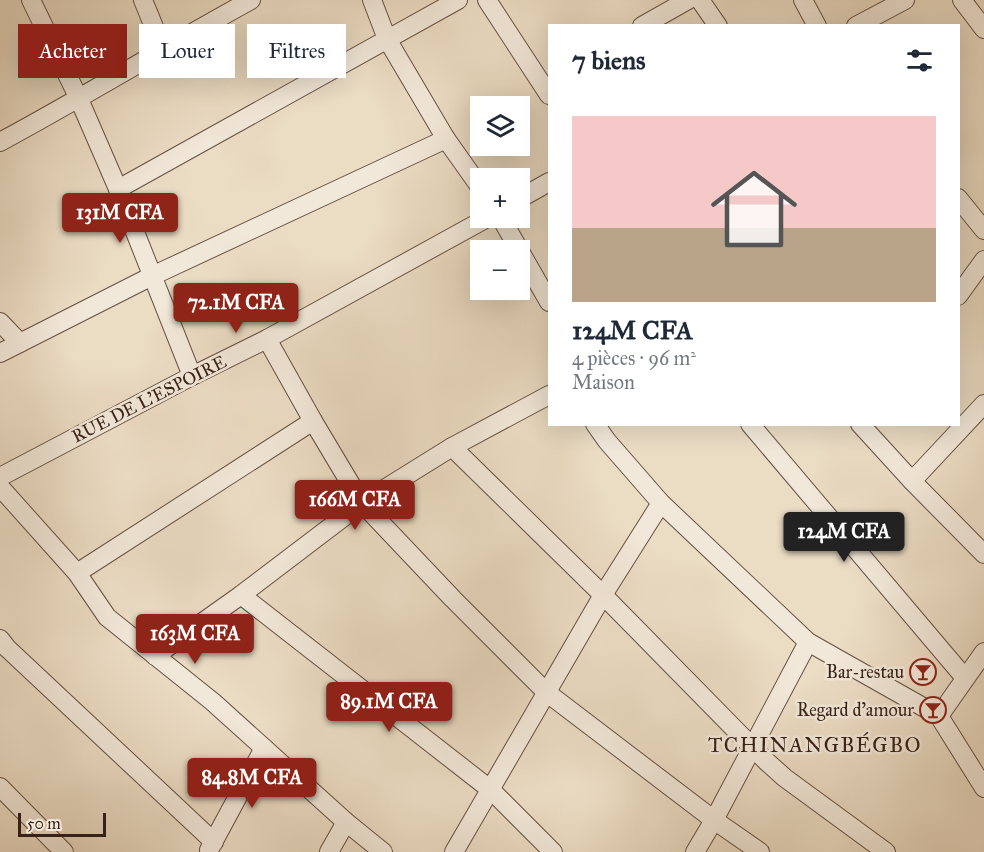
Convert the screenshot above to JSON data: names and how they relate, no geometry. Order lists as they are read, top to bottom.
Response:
{
  "streets": {
    "street": ["RUE DE L'ESPOIRE"]
  },
  "districts": ["TCHINANGBÉGBO"],
  "places": {
    "bar": ["Bar-restau", "Regard d'amour"]
  },
  "scale_bar": "50 m",
  "page": {
    "chip": ["Acheter", "Louer", "Filtres"],
    "heading": "7 biens",
    "map_buttons": ["+", "−"],
    "list": [
      {
        "name": "124M CFA",
        "note": "4 pièces · 96 m² · Maison"
      }
    ],
    "price": [
      "131M CFA",
      "72.1M CFA",
      "166M CFA",
      "124M CFA",
      "163M CFA",
      "89.1M CFA",
      "84.8M CFA"
    ],
    "scale": "50 m"
  }
}
